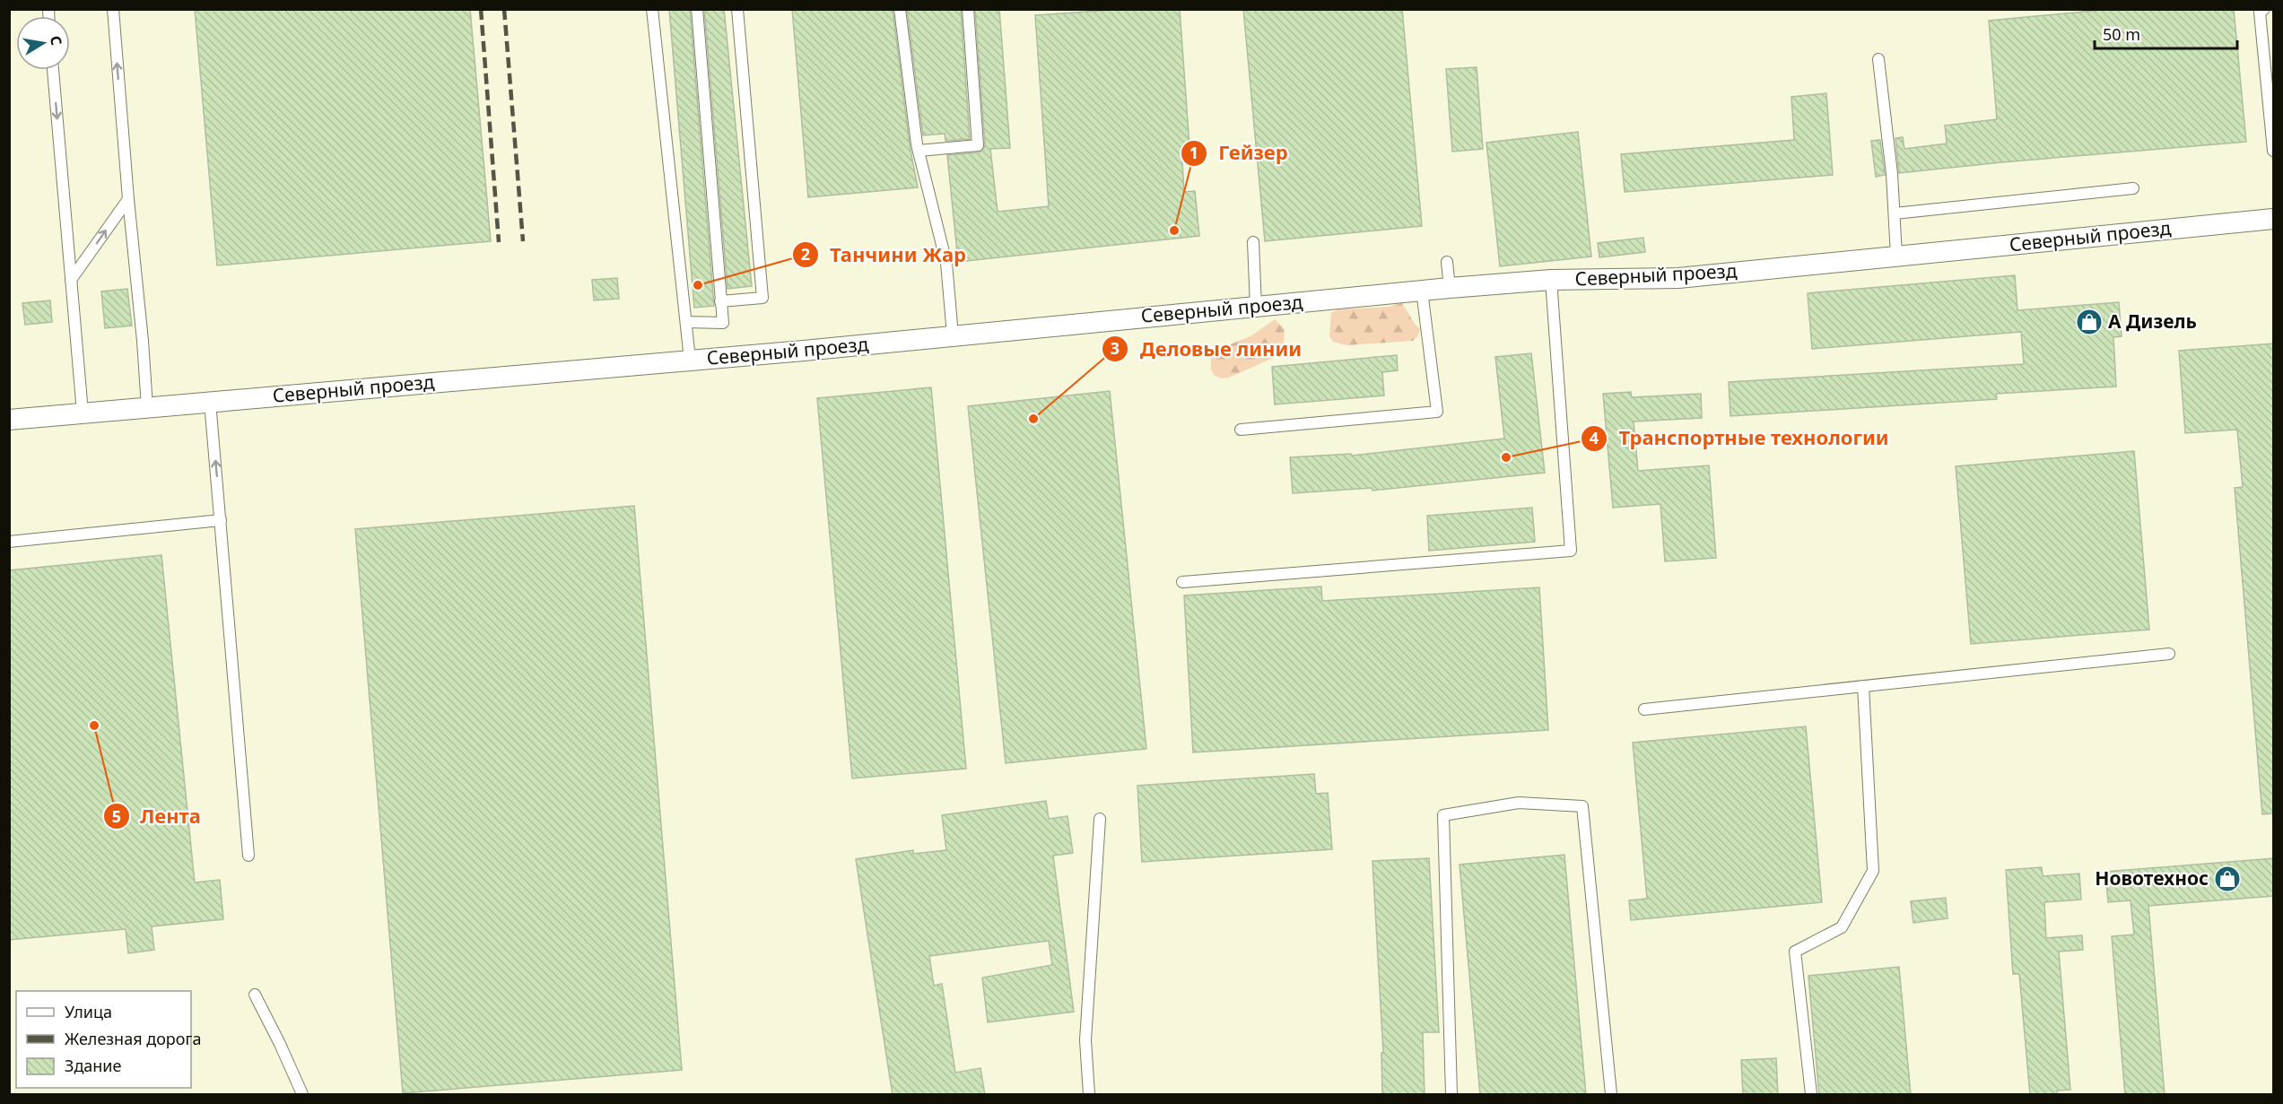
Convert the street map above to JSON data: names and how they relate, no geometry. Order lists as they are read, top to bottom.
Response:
{
  "streets": {
    "street": ["Северный проезд"]
  },
  "places": {
    "other": [
      "Гейзер",
      "Танчини Жар",
      "Деловые линии",
      "Транспортные технологии",
      "Лента"
    ],
    "shop": ["А Дизель", "Новотехнос"]
  },
  "legend": ["Улица", "Железная дорога", "Здание"],
  "scale_bar": "50 m",
  "north": "right"
}
